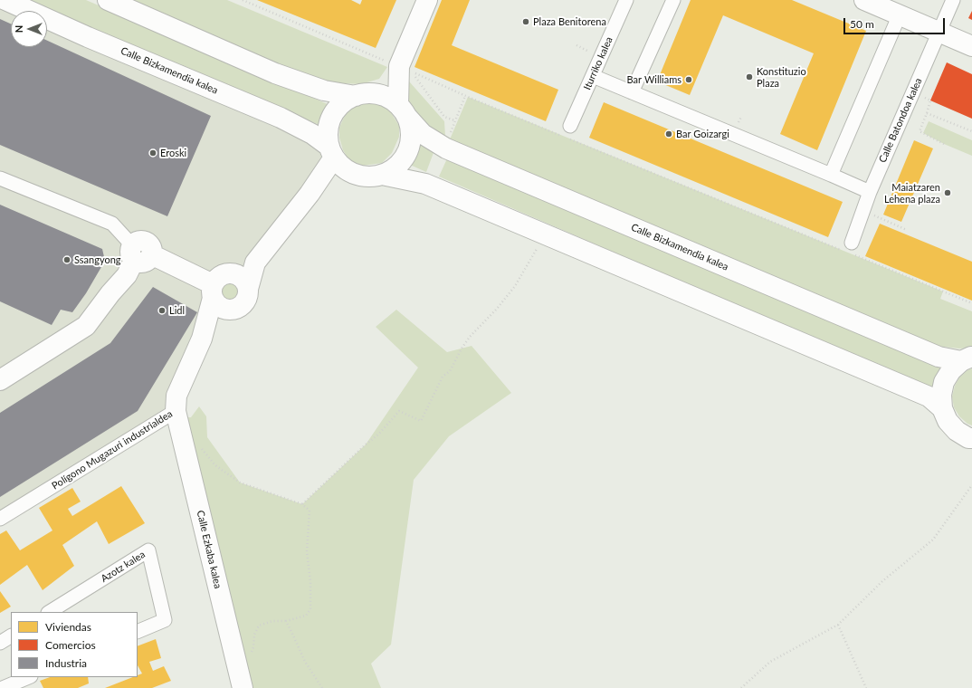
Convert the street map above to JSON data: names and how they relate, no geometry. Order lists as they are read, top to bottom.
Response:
{
  "streets": {
    "main road": ["Calle Bizkamendia kalea", "Polígono Mugazuri industrialdea", "Calle Ezkaba kalea"],
    "street": ["Iturriko kalea", "Calle Batondoa kalea", "Azotz kalea"]
  },
  "crossings": [
    ["Calle Bizkamendia kalea", "Polígono Mugazuri industrialdea"],
    ["Polígono Mugazuri industrialdea", "Calle Ezkaba kalea"]
  ],
  "places": [
    "Plaza Benitorena",
    "Konstituzio Plaza",
    "Bar Williams",
    "Bar Goizargi",
    "Eroski",
    "Maiatzaren Lehena plaza",
    "Ssangyong",
    "Lidl"
  ],
  "legend": ["Viviendas", "Comercios", "Industria"],
  "scale_bar": "50 m",
  "north": "left"
}
